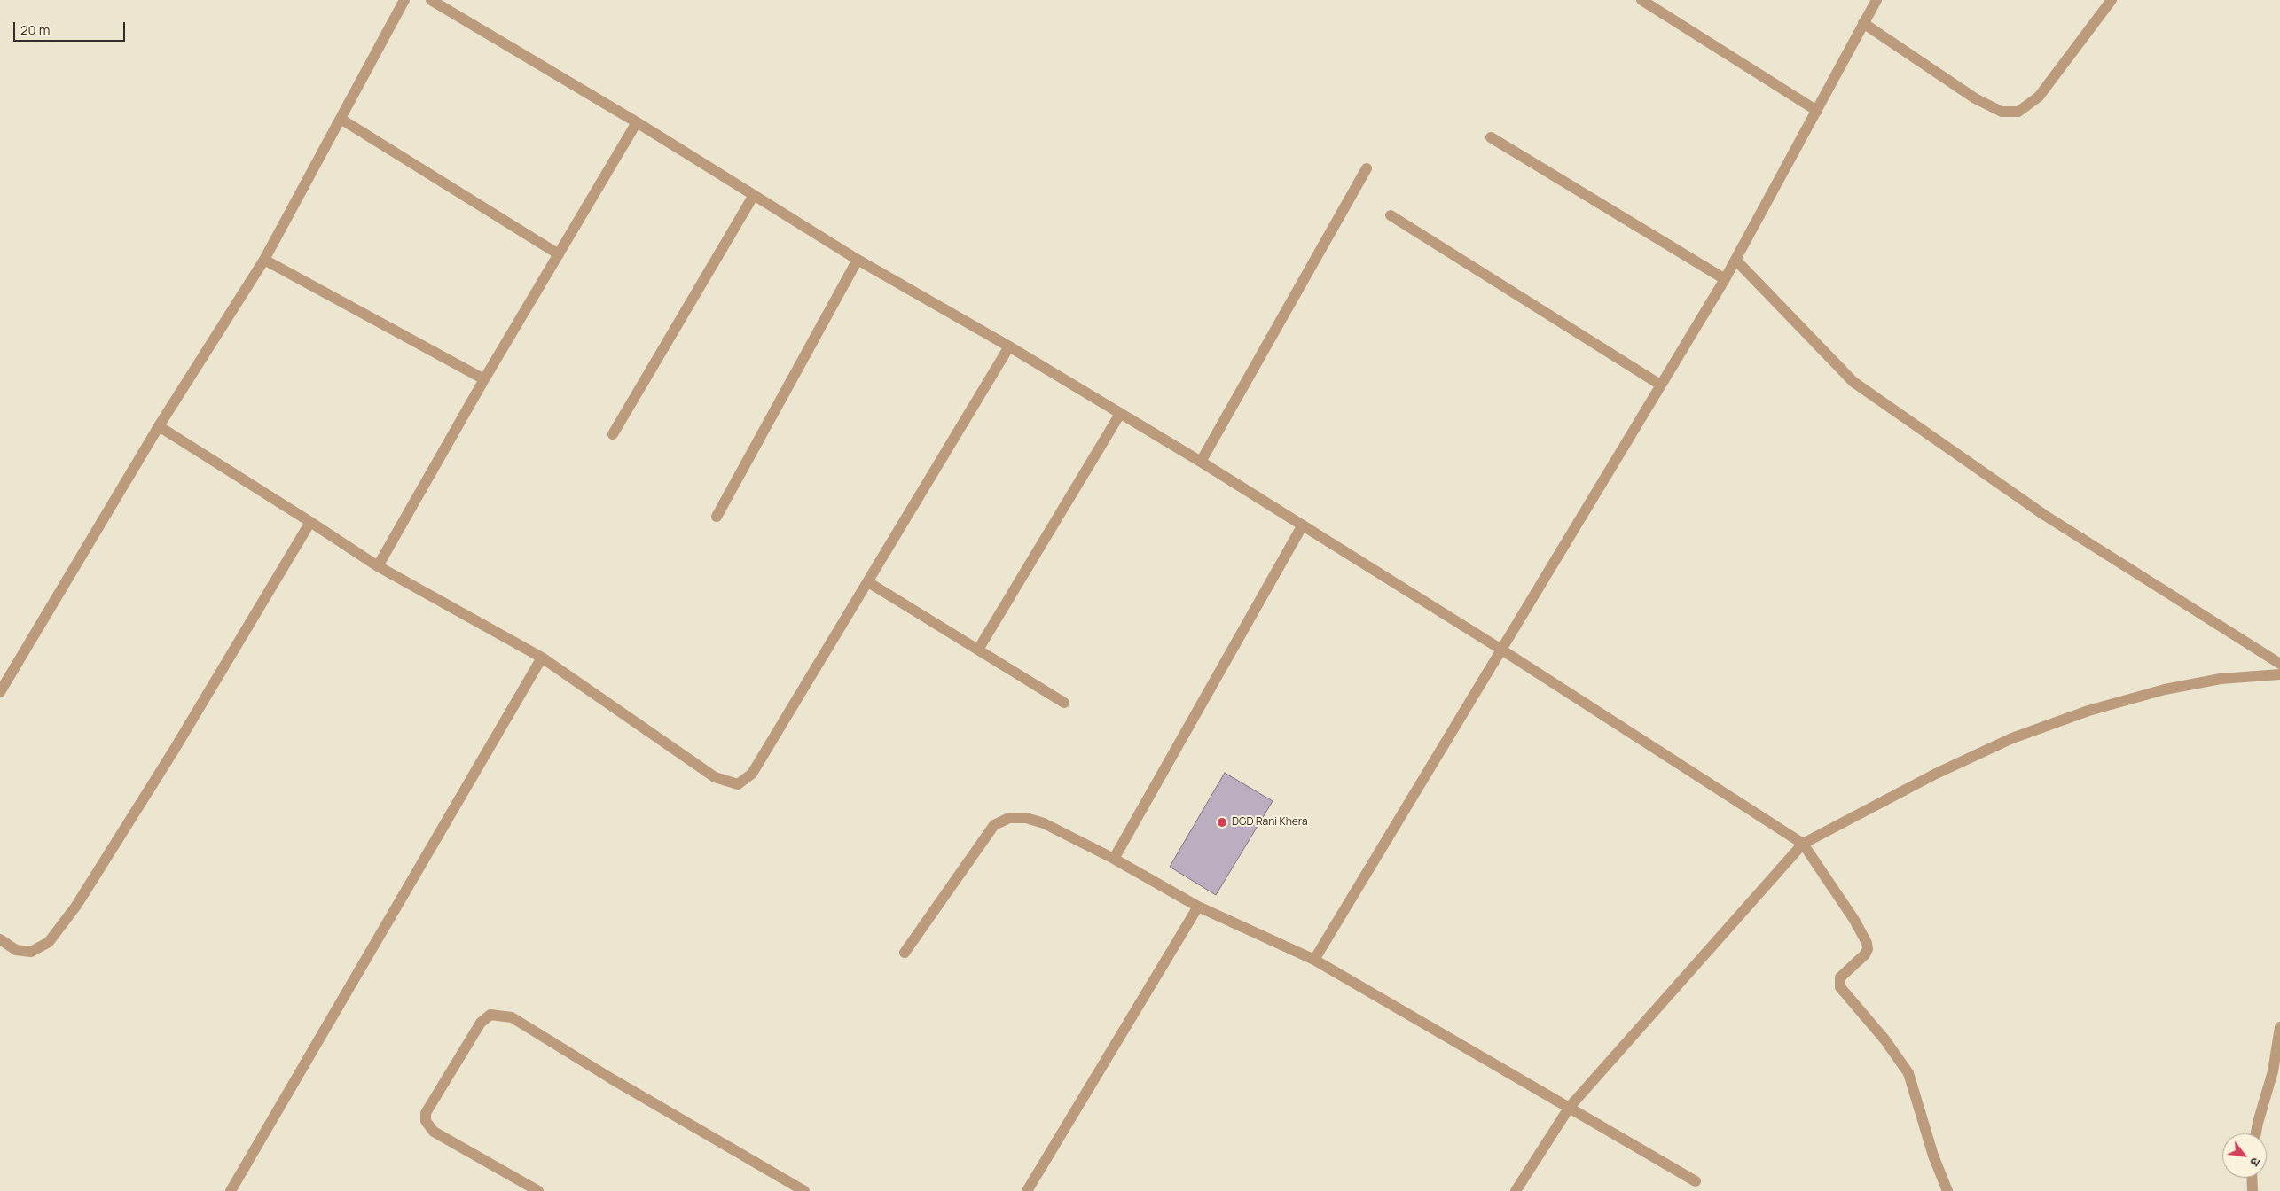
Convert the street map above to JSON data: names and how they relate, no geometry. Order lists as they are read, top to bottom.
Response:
{
  "places": ["DGD Rani Khera"],
  "scale_bar": "20 m",
  "north": "bottom right"
}
